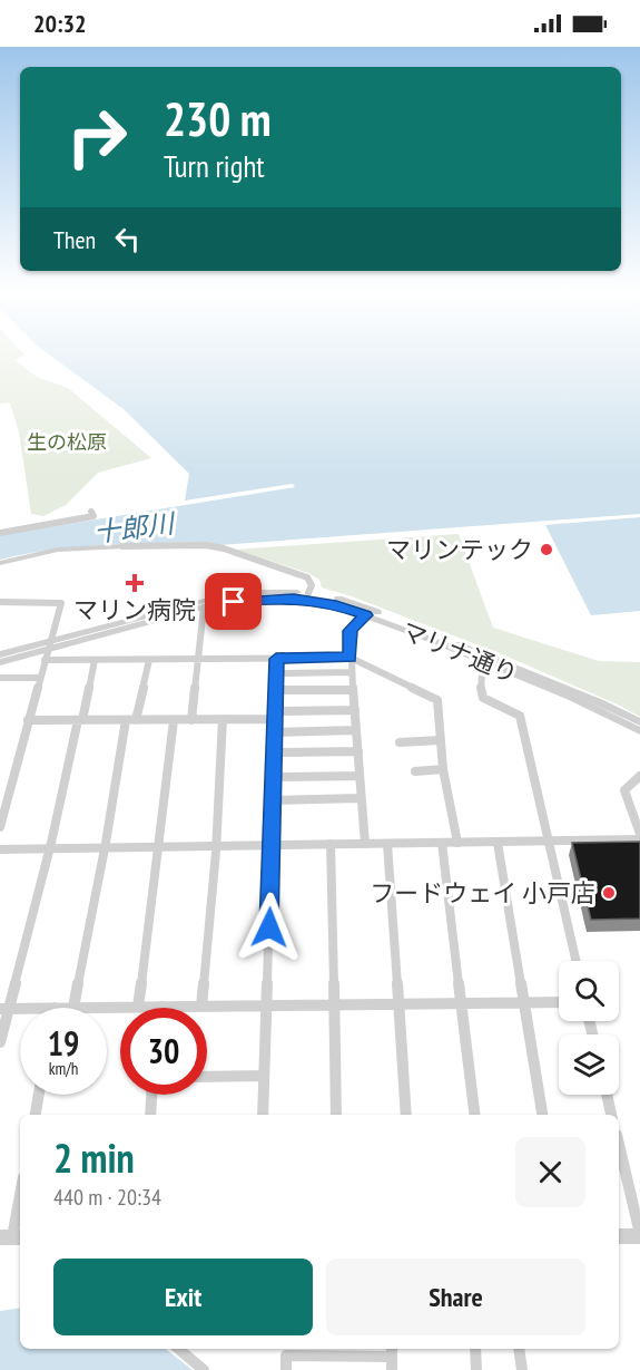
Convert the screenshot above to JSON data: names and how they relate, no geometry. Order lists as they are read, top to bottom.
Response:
{
  "streets": {
    "street": ["マリナ通り"]
  },
  "water": ["十郎川"],
  "parks": ["生の松原"],
  "places": {
    "other": ["マリンテック", "フードウェイ 小戸店"],
    "health": ["マリン病院"]
  },
  "page": {
    "status": "20:32",
    "turn": ["230 m", "Turn right"],
    "then": "Then",
    "speed": "19 km/h",
    "limit": "30",
    "heading": ["2 min", "440 m · 20:34"],
    "buttons": ["Exit", "Share"]
  }
}
